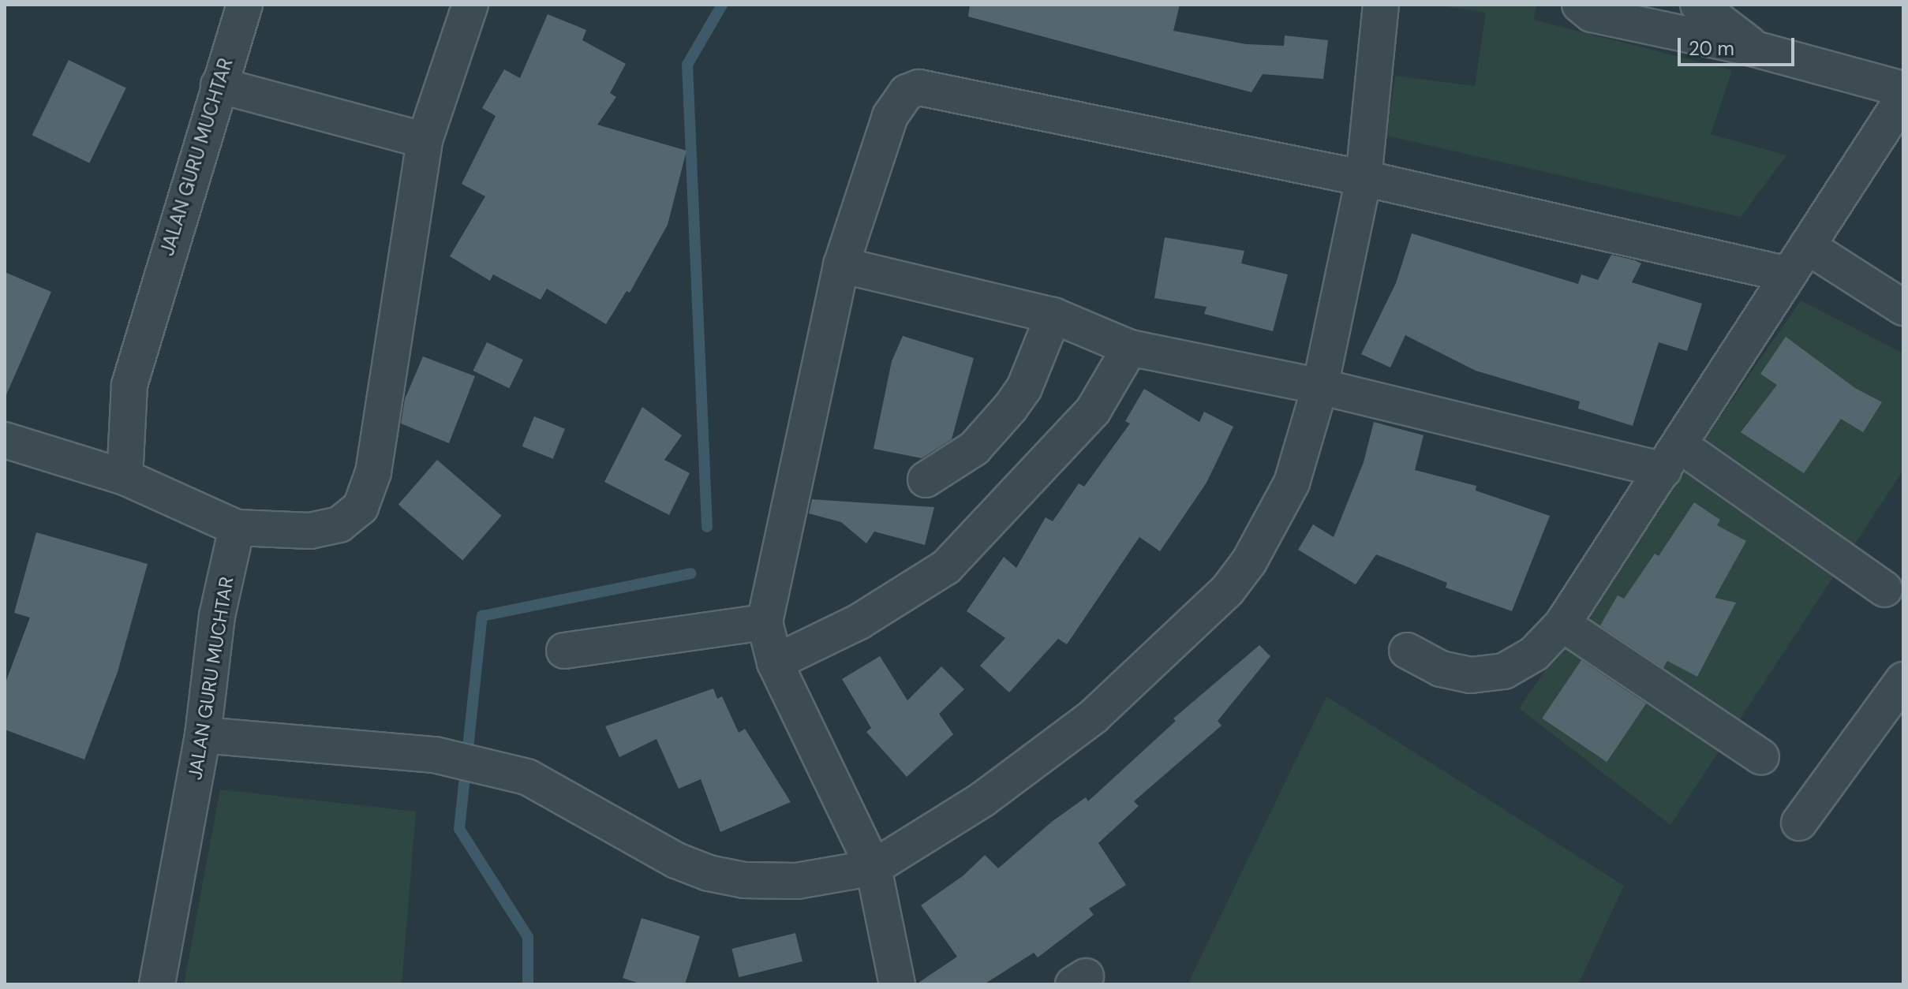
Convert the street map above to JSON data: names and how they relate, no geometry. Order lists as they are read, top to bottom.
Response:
{
  "streets": {
    "street": ["JALAN GURU MUCHTAR"]
  },
  "scale_bar": "20 m"
}
